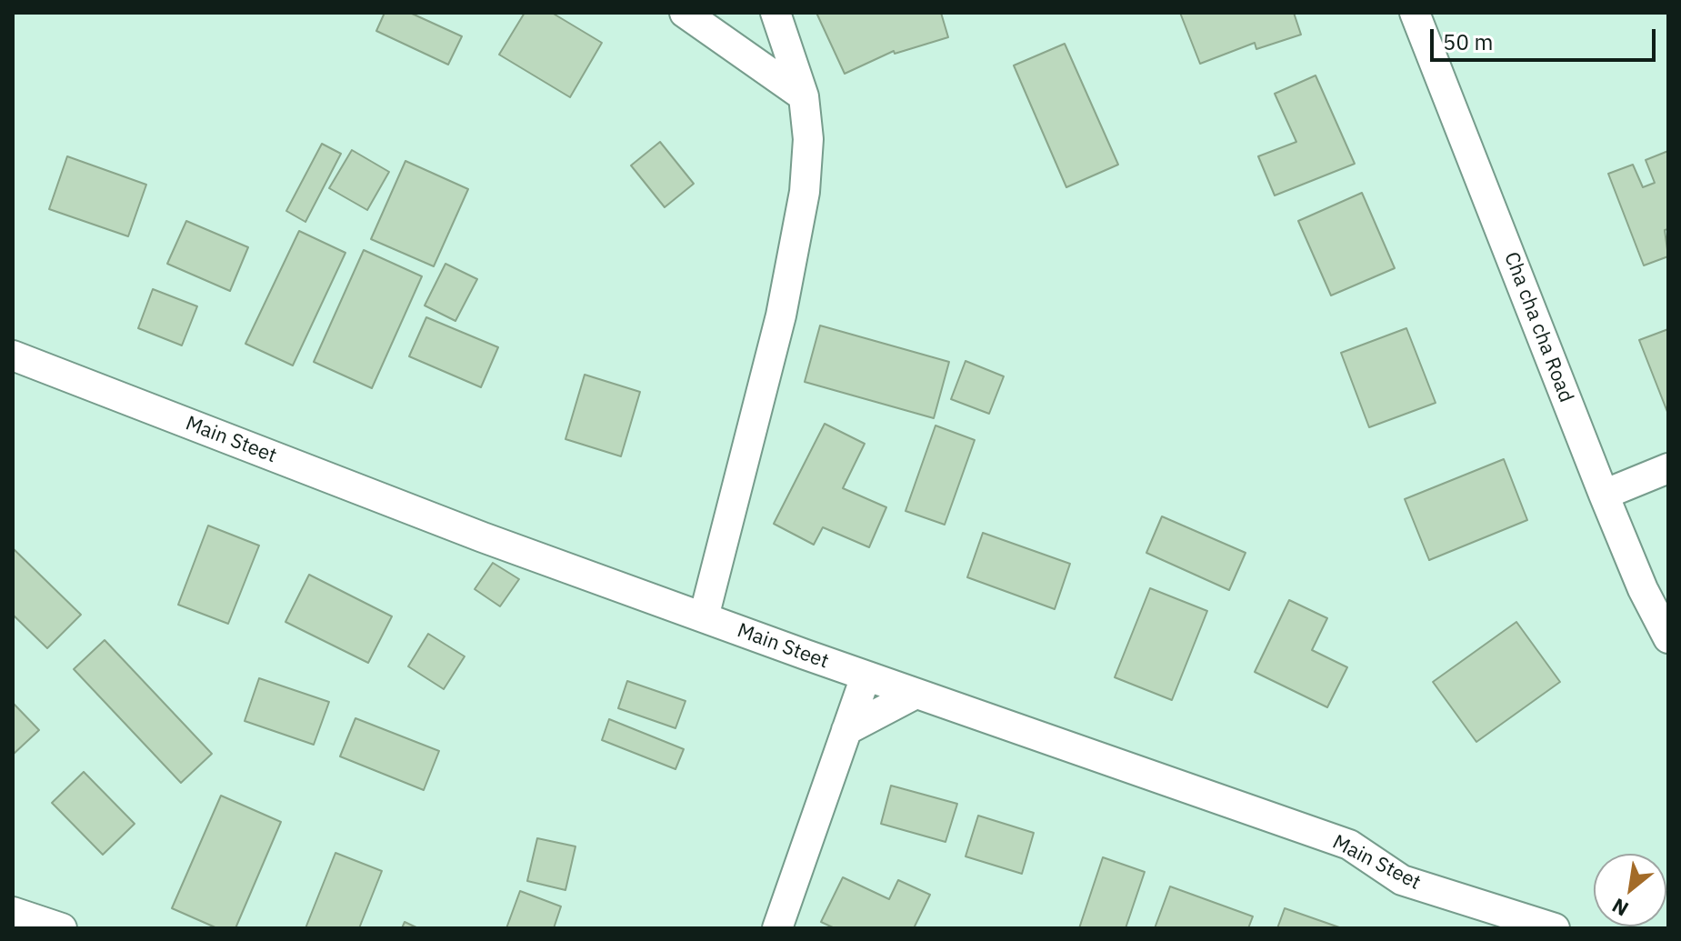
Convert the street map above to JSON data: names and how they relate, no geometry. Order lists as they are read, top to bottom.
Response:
{
  "streets": {
    "street": ["Cha cha cha Road", "Main Steet"]
  },
  "scale_bar": "50 m",
  "north": "bottom left"
}
